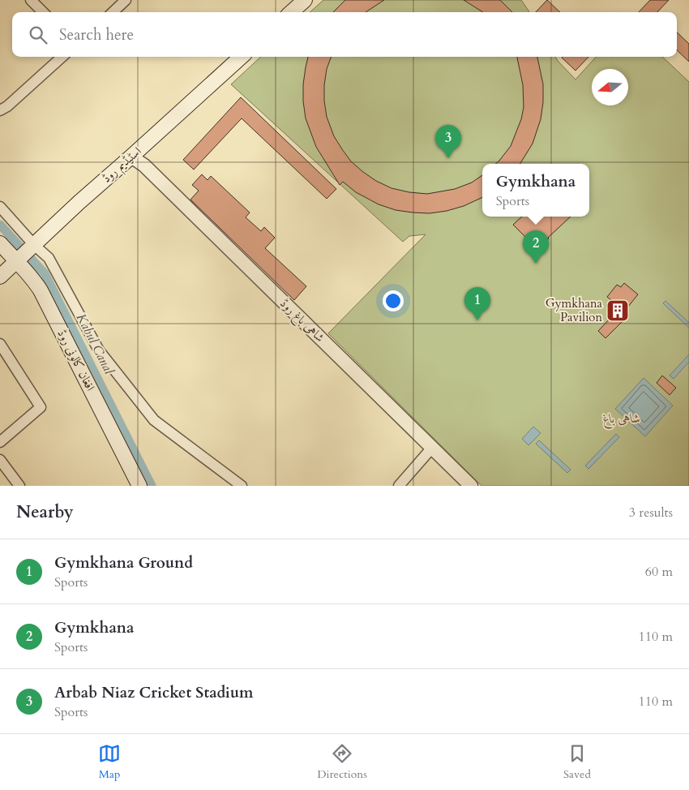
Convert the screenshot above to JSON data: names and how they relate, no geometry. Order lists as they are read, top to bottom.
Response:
{
  "streets": {
    "main road": ["اسٹیڈیم روڈ", "افغان کالونی روڈ"],
    "street": ["شاہی باغ روڈ"]
  },
  "crossings": [
    ["اسٹیڈیم روڈ", "شاہی باغ روڈ"],
    ["اسٹیڈیم روڈ", "افغان کالونی روڈ"]
  ],
  "water": ["Kabul Canal"],
  "parks": ["شاہی باغ"],
  "places": {
    "building": ["Gymkhana Pavilion"]
  },
  "north": "left",
  "page": {
    "search": "Search here",
    "pins": ["3", "2", "1"],
    "popup": ["Gymkhana", "Sports"],
    "heading": ["Nearby", "3 results"],
    "list": [
      {
        "mark": "1",
        "name": "Gymkhana Ground",
        "note": "Sports",
        "value": "60 m"
      },
      {
        "mark": "2",
        "name": "Gymkhana",
        "note": "Sports",
        "value": "110 m"
      },
      {
        "mark": "3",
        "name": "Arbab Niaz Cricket Stadium",
        "note": "Sports",
        "value": "110 m"
      }
    ],
    "nav": ["Map", "Directions", "Saved"]
  }
}
